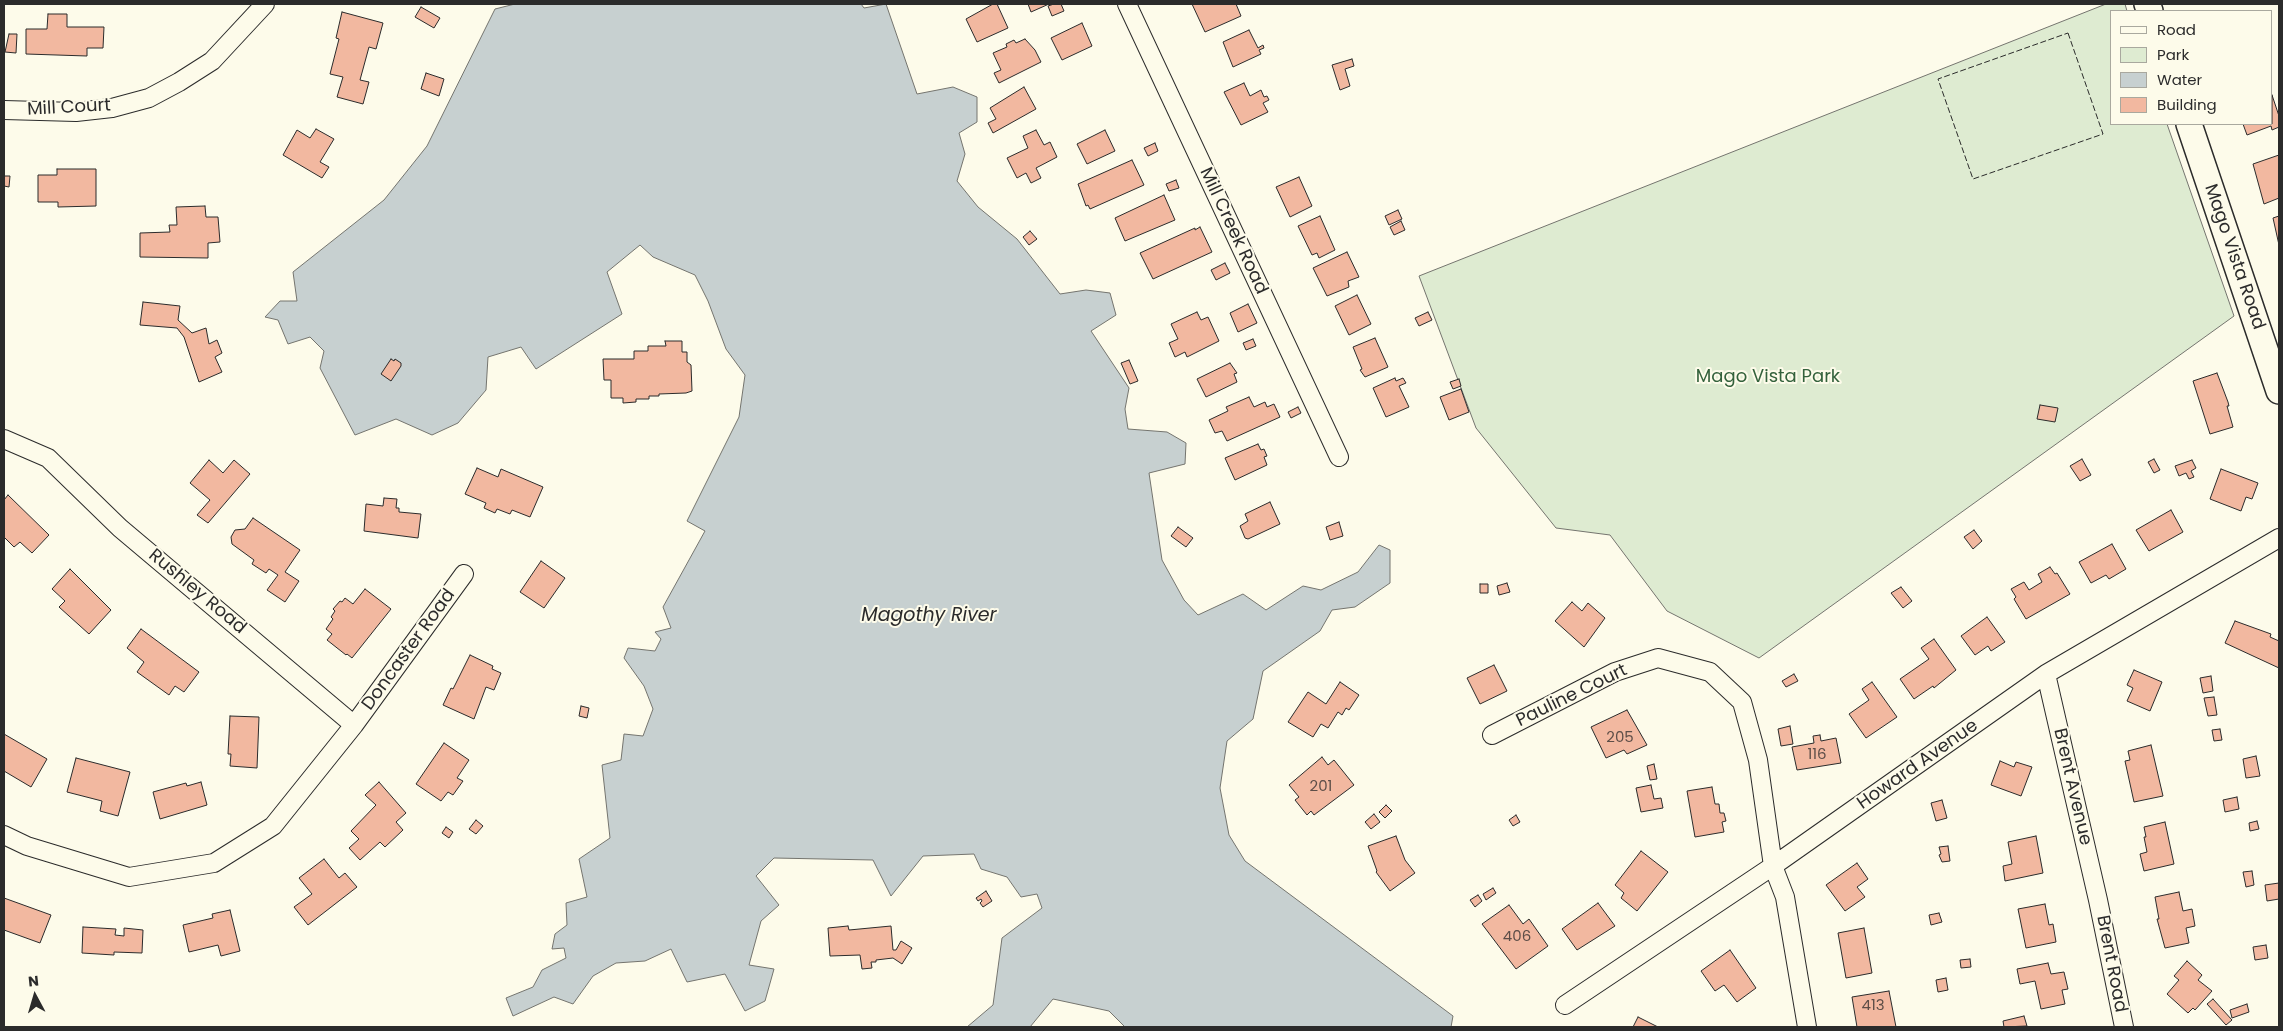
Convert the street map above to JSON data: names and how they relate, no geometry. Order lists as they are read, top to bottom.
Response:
{
  "streets": {
    "street": [
      "Mill Court",
      "Mill Creek Road",
      "Mago Vista Road",
      "Rushley Road",
      "Doncaster Road",
      "Pauline Court",
      "Howard Avenue",
      "Brent Avenue",
      "Brent Road"
    ]
  },
  "crossings": [
    ["Rushley Road", "Doncaster Road"],
    ["Pauline Court", "Howard Avenue"],
    ["Howard Avenue", "Brent Avenue"],
    ["Brent Avenue", "Brent Road"]
  ],
  "water": ["Magothy River"],
  "parks": ["Mago Vista Park"],
  "house_numbers": [
    "205",
    "116",
    "201",
    "406",
    "413"
  ],
  "legend": [
    "Road",
    "Park",
    "Water",
    "Building"
  ],
  "north": "top"
}
